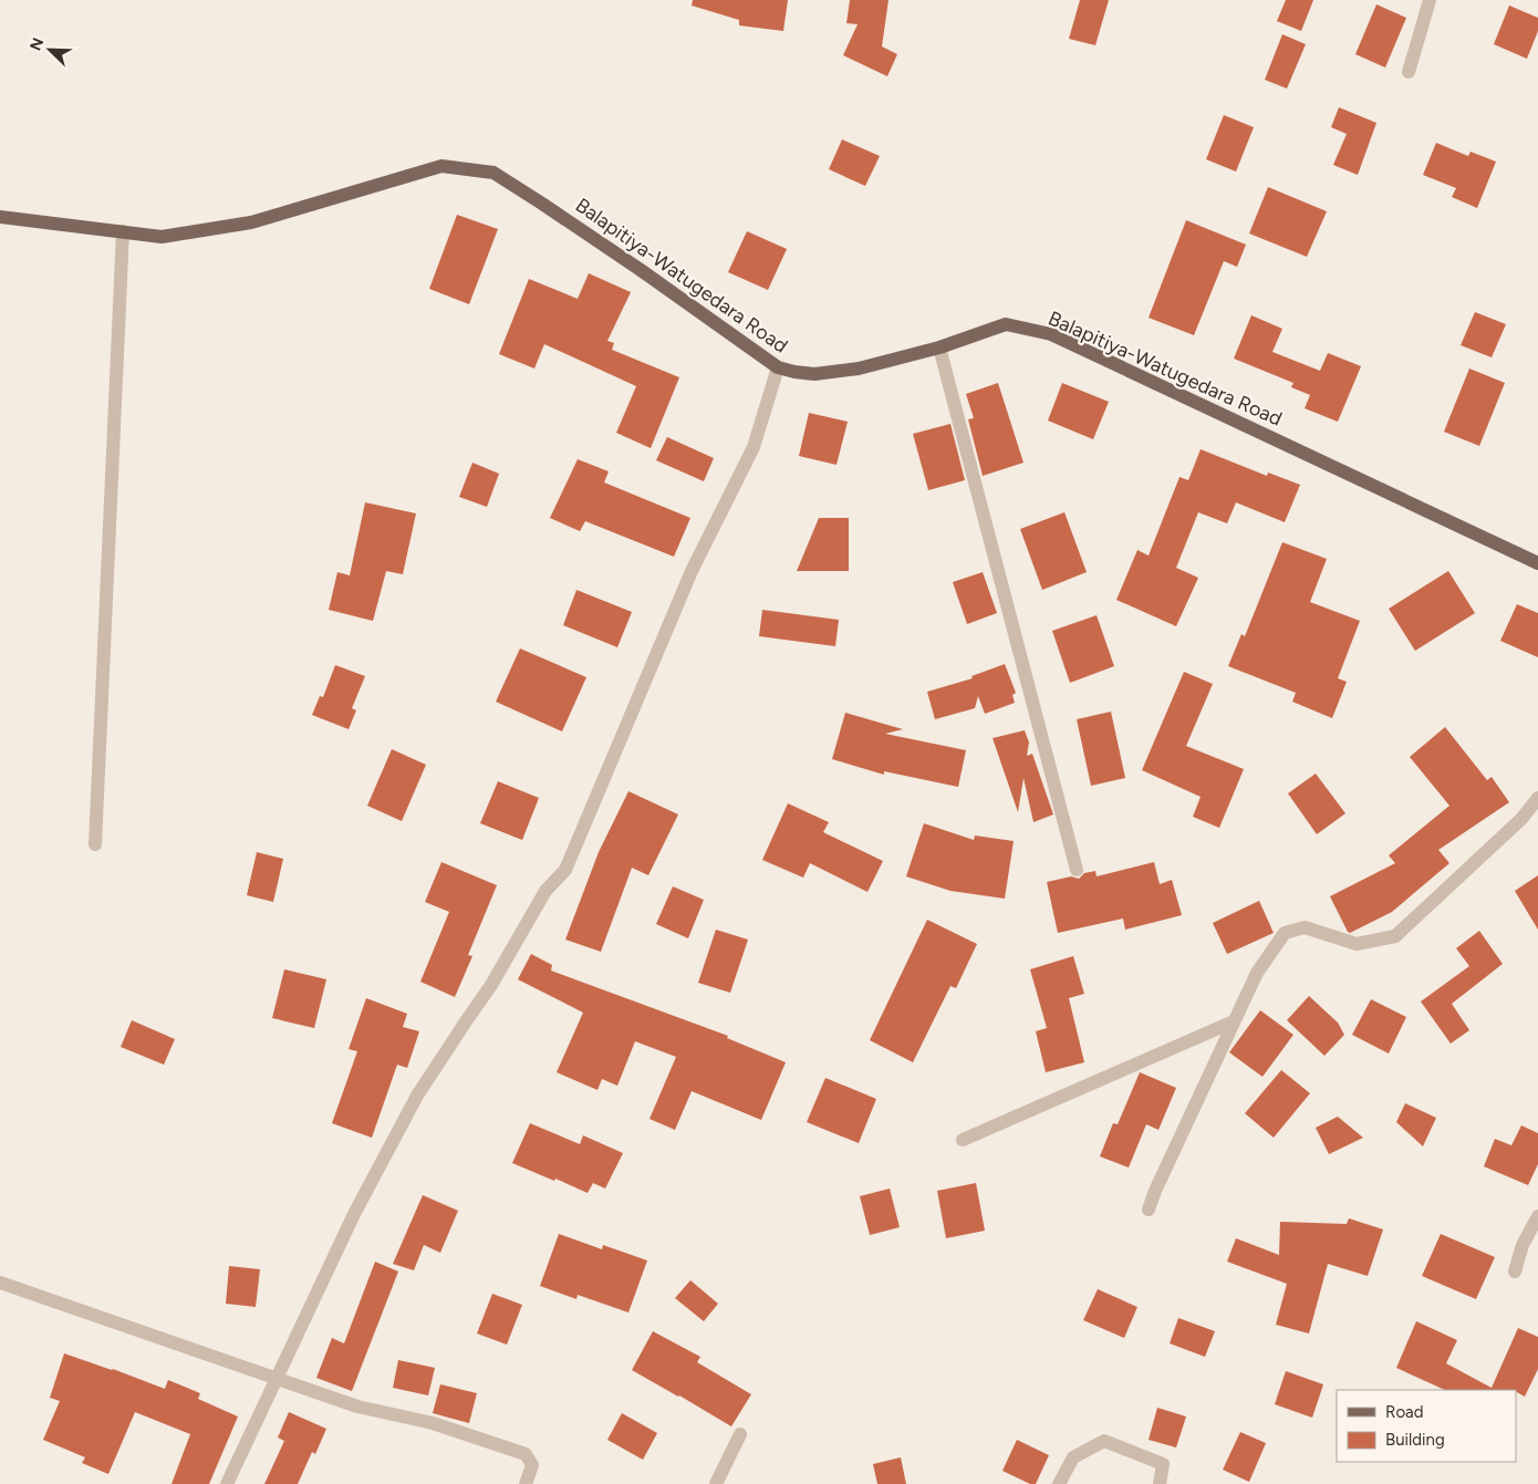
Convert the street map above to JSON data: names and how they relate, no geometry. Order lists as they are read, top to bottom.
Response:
{
  "streets": {
    "main road": ["Balapitiya-Watugedara Road"]
  },
  "legend": ["Road", "Building"],
  "north": "top left"
}
